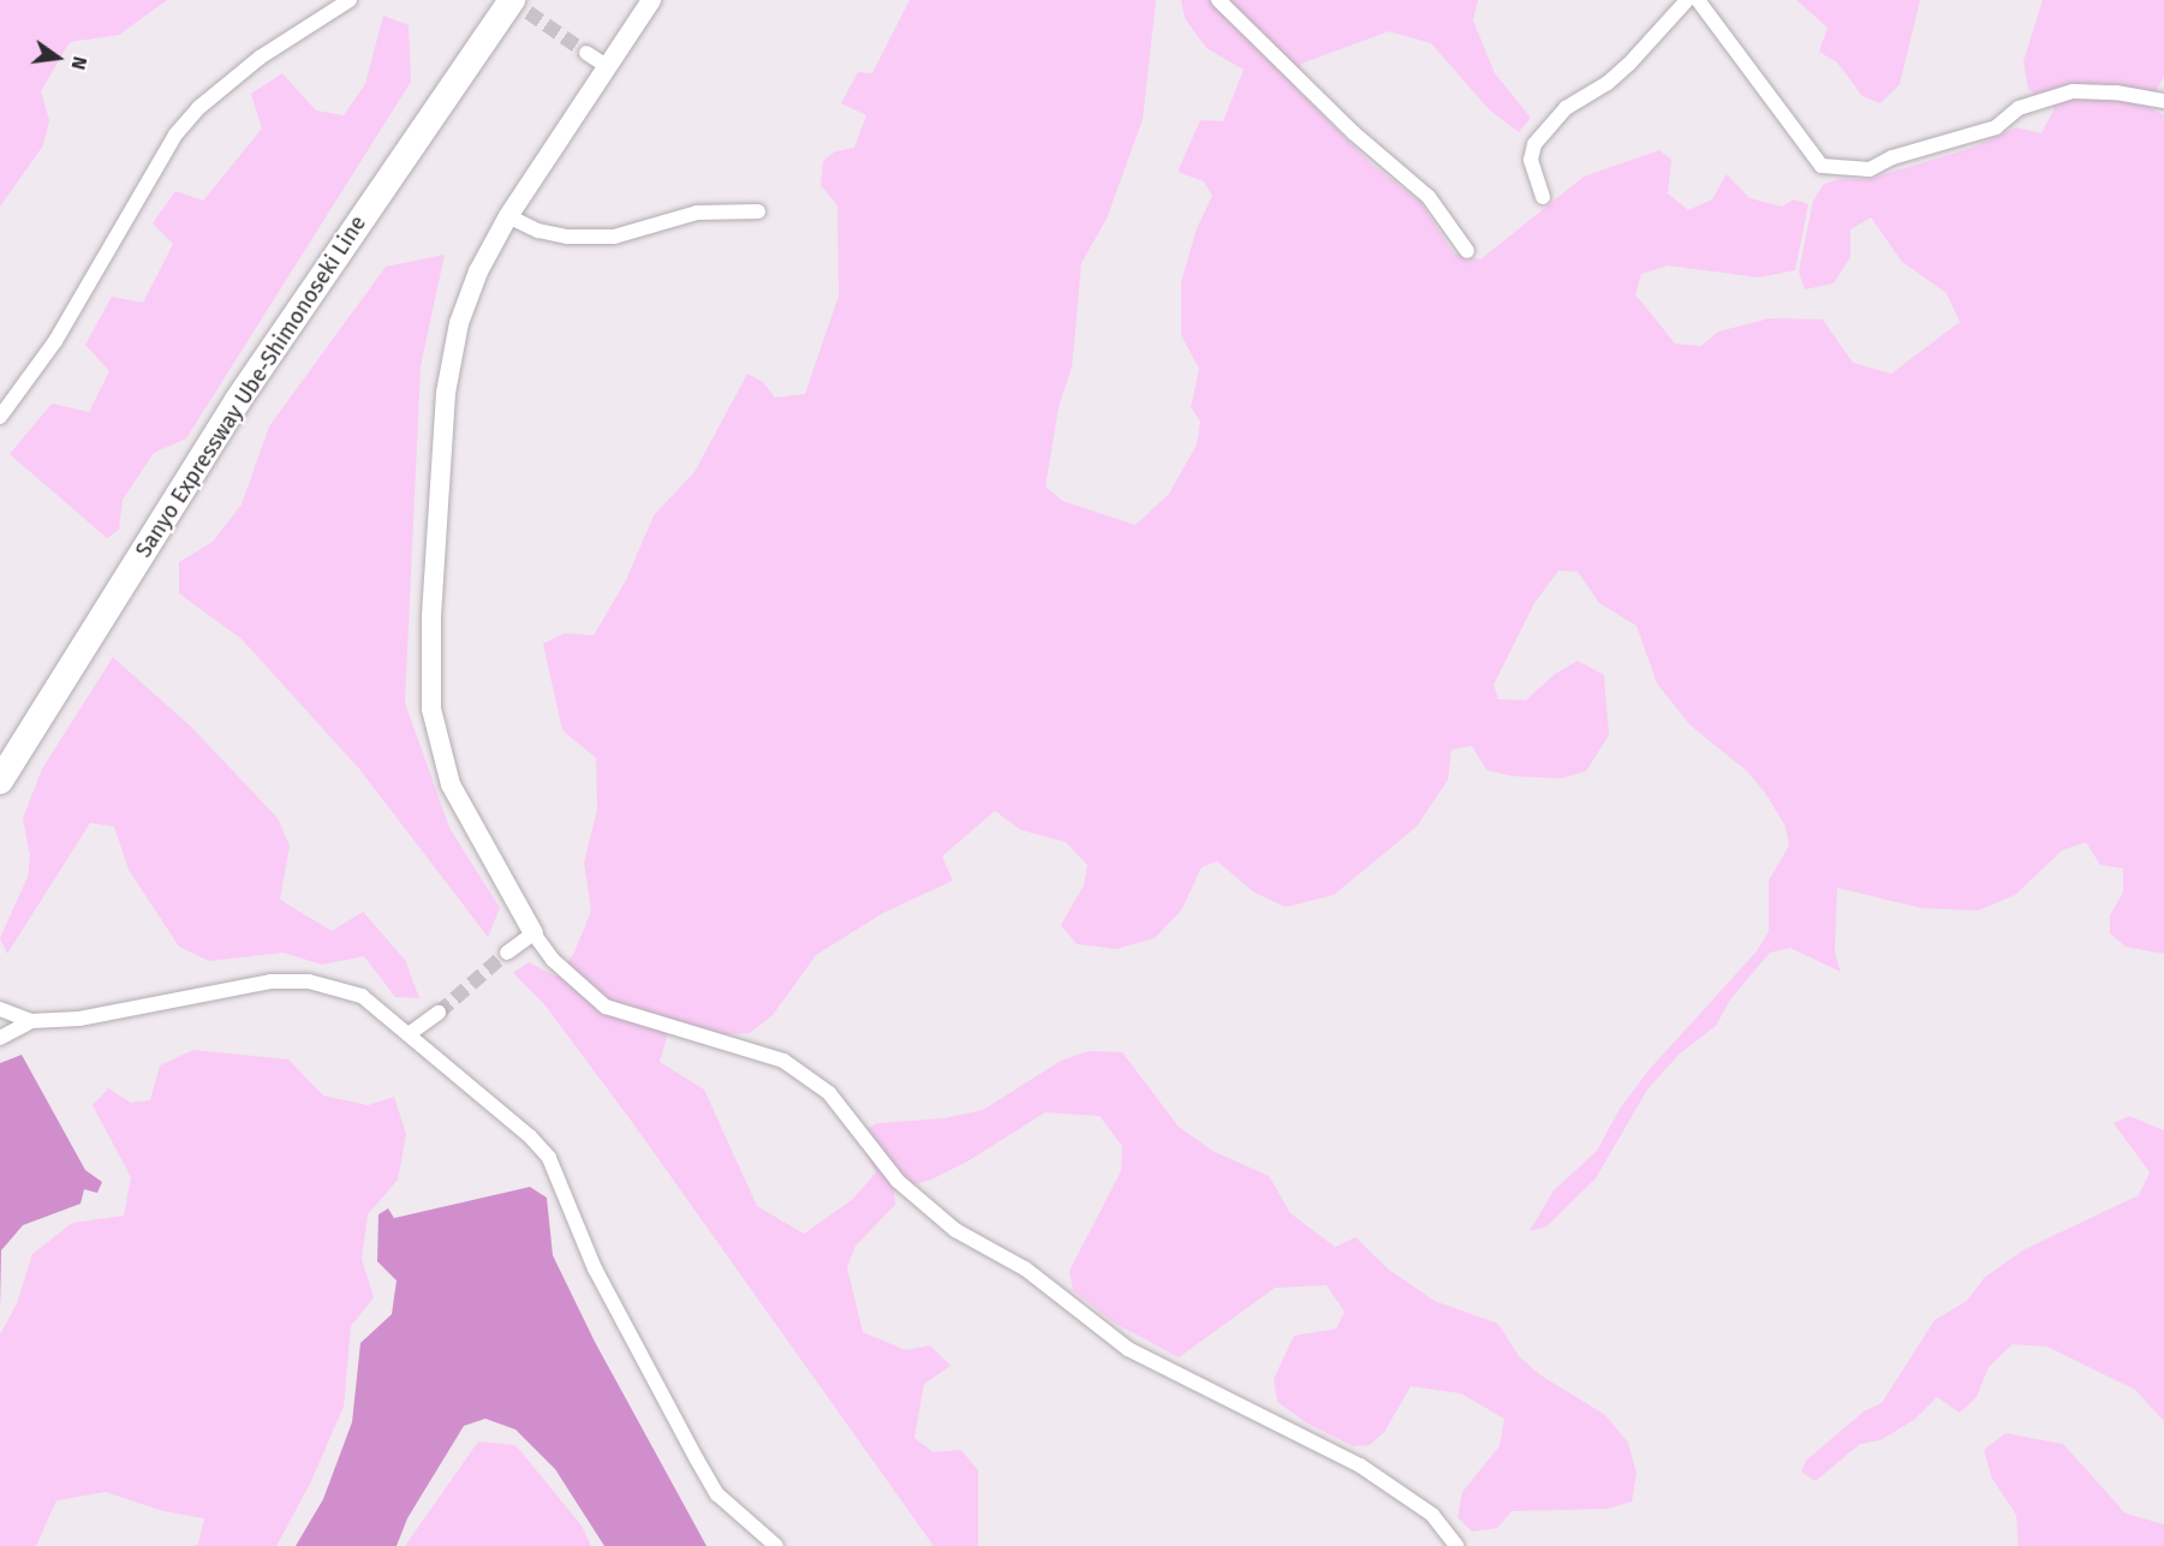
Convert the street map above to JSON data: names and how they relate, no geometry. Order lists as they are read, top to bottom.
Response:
{
  "streets": {
    "highway": ["Sanyo Expressway Ube-Shimonoseki Line"]
  },
  "north": "right"
}
